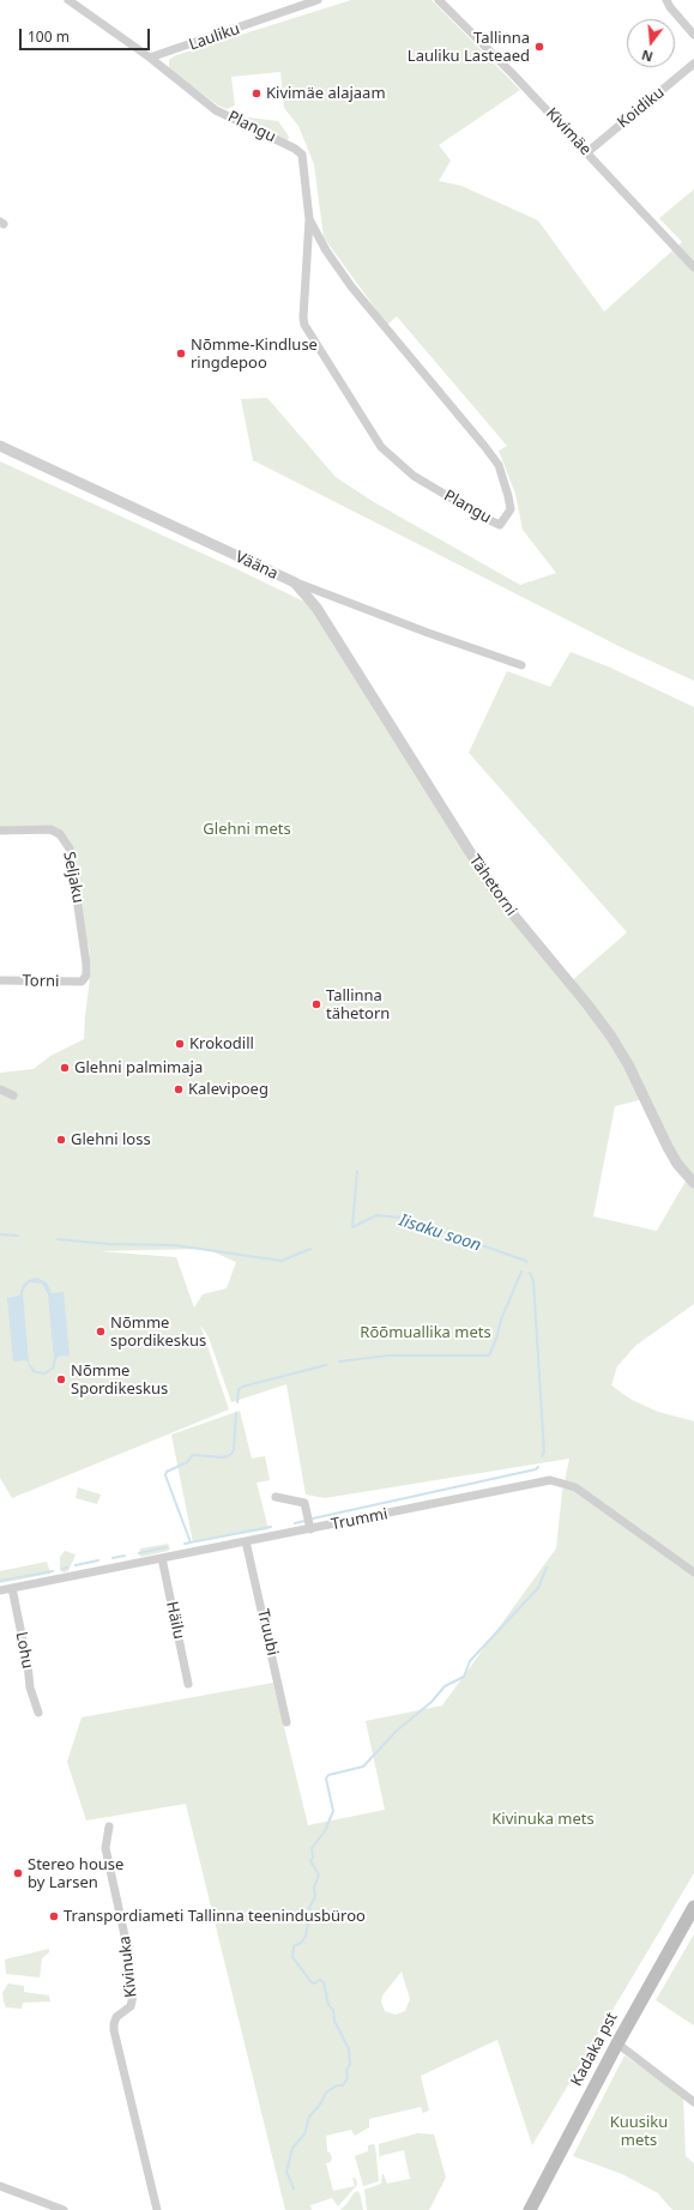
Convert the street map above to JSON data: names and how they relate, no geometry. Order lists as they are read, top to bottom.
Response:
{
  "streets": {
    "main road": ["Kadaka pst"],
    "street": [
      "Lauliku",
      "Koidiku",
      "Plangu",
      "Kivimäe",
      "Vääna",
      "Seljaku",
      "Tähetorni",
      "Torni",
      "Trummi",
      "Häilu",
      "Truubi",
      "Lohu",
      "Kivinuka"
    ]
  },
  "crossings": [
    ["Lauliku", "Plangu"],
    ["Koidiku", "Kivimäe"],
    ["Vääna", "Tähetorni"],
    ["Seljaku", "Torni"],
    ["Trummi", "Häilu"],
    ["Trummi", "Truubi"],
    ["Trummi", "Lohu"]
  ],
  "water": ["Iisaku soon"],
  "parks": [
    "Glehni mets",
    "Rõõmuallika mets",
    "Kivinuka mets",
    "Kuusiku mets"
  ],
  "places": [
    "Tallinna Lauliku Lasteaed",
    "Kivimäe alajaam",
    "Nõmme-Kindluse ringdepoo",
    "Tallinna tähetorn",
    "Krokodill",
    "Glehni palmimaja",
    "Kalevipoeg",
    "Glehni loss",
    "Nõmme spordikeskus",
    "Nõmme Spordikeskus",
    "Stereo house by Larsen",
    "Transpordiameti Tallinna teenindusbüroo"
  ],
  "scale_bar": "100 m",
  "north": "bottom"
}
